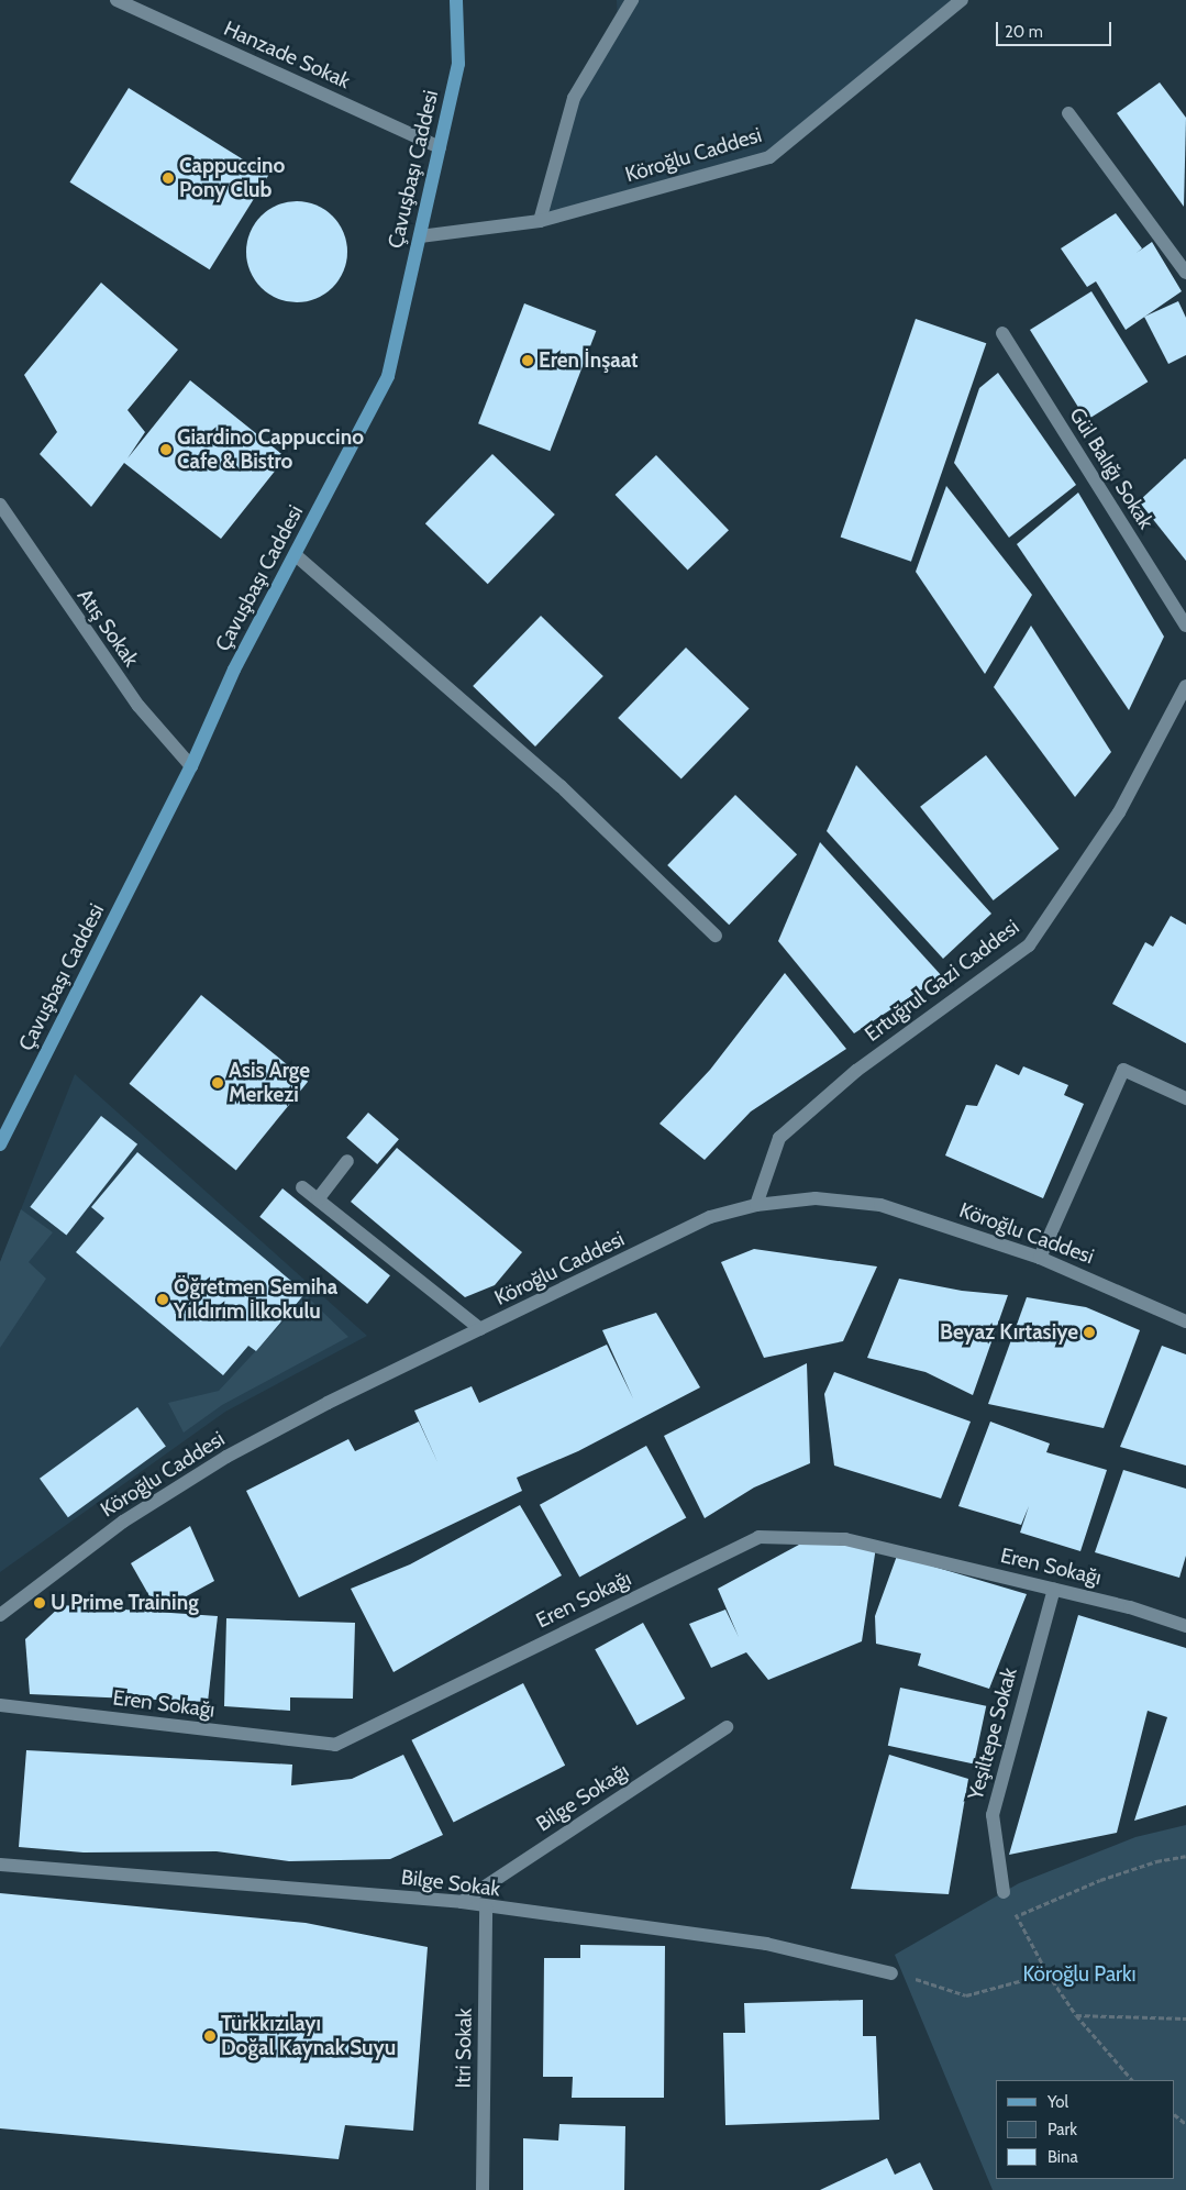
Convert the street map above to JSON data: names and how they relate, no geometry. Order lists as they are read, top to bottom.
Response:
{
  "streets": {
    "main road": ["Çavuşbaşı Caddesi"],
    "street": [
      "Hanzade Sokak",
      "Köroğlu Caddesi",
      "Gül Balığı Sokak",
      "Atış Sokak",
      "Ertuğrul Gazi Caddesi",
      "Eren Sokağı",
      "Yeşiltepe Sokak",
      "Bilge Sokağı",
      "Bilge Sokak",
      "Itri Sokak"
    ]
  },
  "crossings": [
    ["Hanzade Sokak", "Çavuşbaşı Caddesi"],
    ["Köroğlu Caddesi", "Çavuşbaşı Caddesi"],
    ["Köroğlu Caddesi", "Ertuğrul Gazi Caddesi"],
    ["Çavuşbaşı Caddesi", "Atış Sokak"],
    ["Eren Sokağı", "Yeşiltepe Sokak"],
    ["Bilge Sokağı", "Bilge Sokak"],
    ["Bilge Sokak", "Itri Sokak"]
  ],
  "parks": ["Köroğlu Parkı"],
  "places": [
    "Cappuccino Pony Club",
    "Eren İnşaat",
    "Giardino Cappuccino Cafe & Bistro",
    "Asis Arge Merkezi",
    "Öğretmen Semiha Yıldırım İlkokulu",
    "Beyaz Kırtasiye",
    "U Prime Training",
    "Türkkızılayı Doğal Kaynak Suyu"
  ],
  "legend": ["Yol", "Park", "Bina"],
  "scale_bar": "20 m"
}
